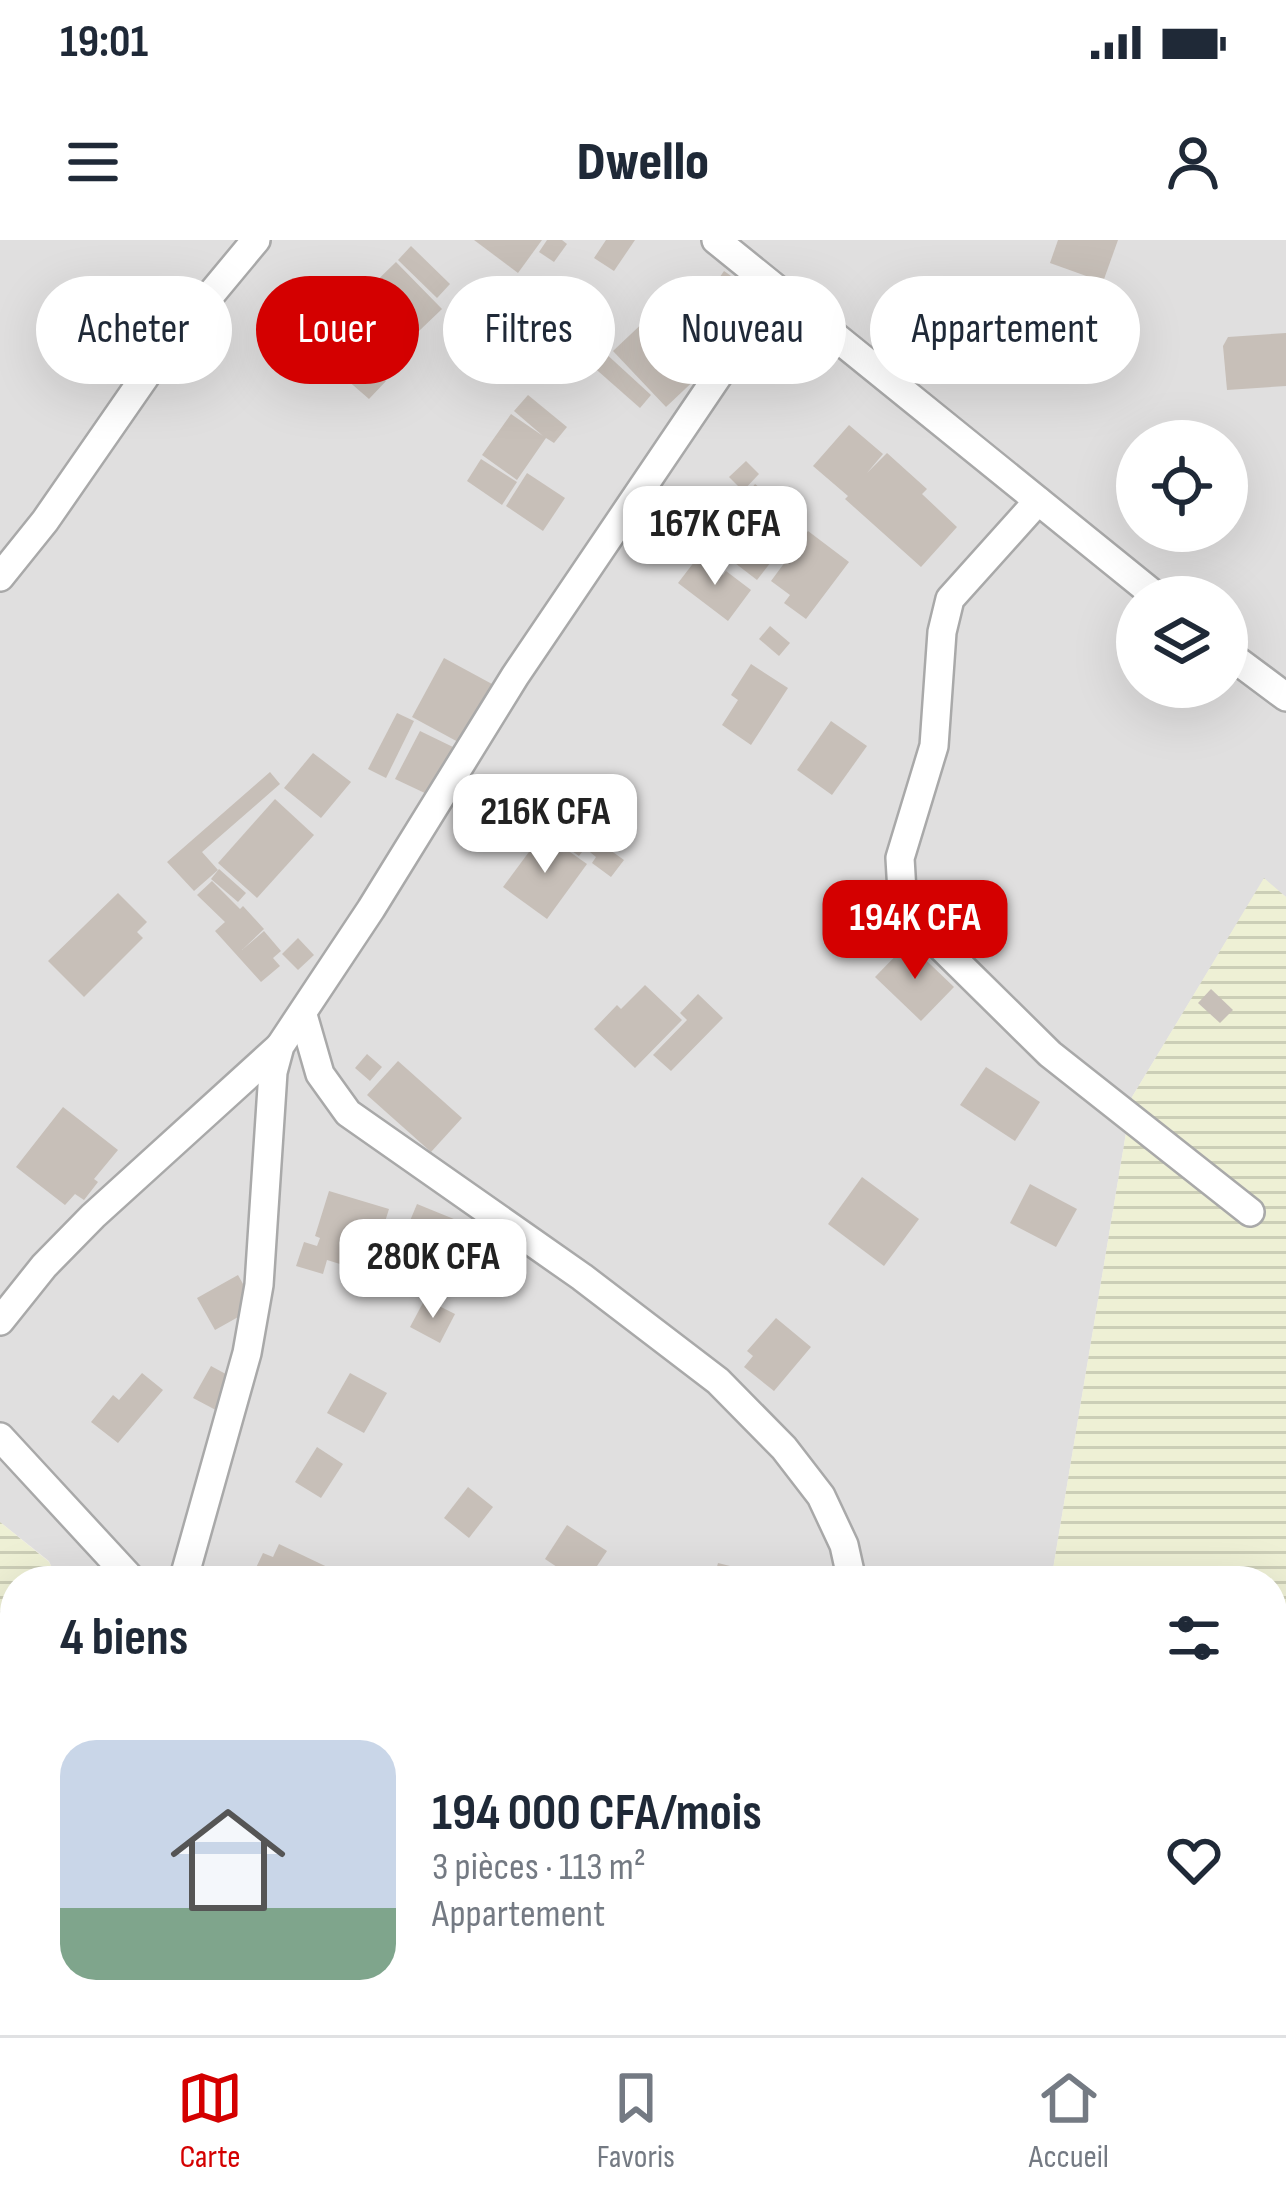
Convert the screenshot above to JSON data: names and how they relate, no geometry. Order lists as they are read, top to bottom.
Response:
{
  "page": {
    "status": "19:01",
    "header": "Dwello",
    "chip": [
      "Acheter",
      "Louer",
      "Filtres",
      "Nouveau",
      "Appartement"
    ],
    "price": [
      "167K CFA",
      "216K CFA",
      "194K CFA",
      "280K CFA"
    ],
    "heading": "4 biens",
    "list": [
      {
        "name": "194 000 CFA/mois",
        "note": "3 pièces · 113 m² · Appartement"
      }
    ],
    "tabs": ["Carte", "Favoris", "Accueil"]
  }
}
